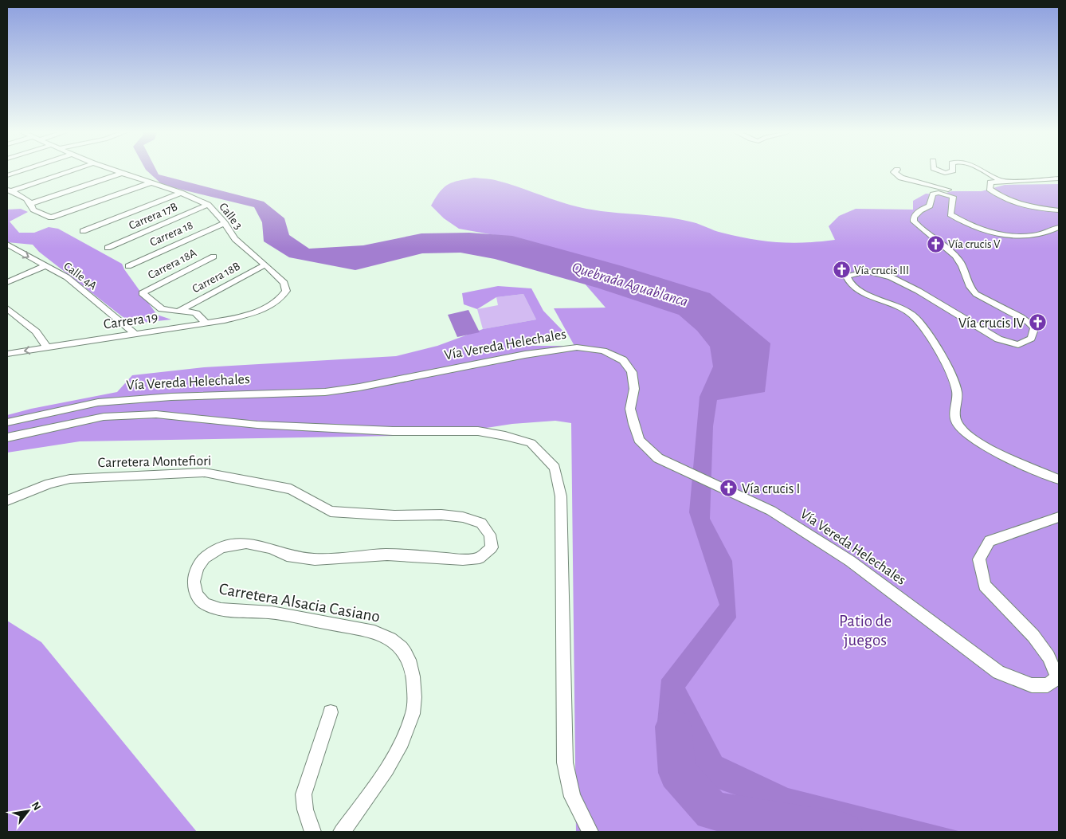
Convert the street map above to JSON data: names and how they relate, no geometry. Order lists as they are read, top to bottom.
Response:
{
  "streets": {
    "street": [
      "Carrera 17B",
      "Calle 3",
      "Carrera 18",
      "Carrera 18A",
      "Calle 4A",
      "Carrera 18B",
      "Carrera 19",
      "Vía Vereda Helechales",
      "Carretera Montefiori",
      "Carretera Alsacia Casiano"
    ]
  },
  "crossings": [
    ["Carrera 17B", "Calle 3"],
    ["Calle 3", "Carrera 18"],
    ["Calle 3", "Carrera 18B"],
    ["Calle 3", "Carrera 19"],
    ["Carrera 18A", "Carrera 18B"],
    ["Calle 4A", "Carrera 19"],
    ["Carretera Montefiori", "Carretera Alsacia Casiano"]
  ],
  "water": ["Quebrada Aguablanca"],
  "parks": ["Patio de juegos"],
  "places": {
    "church": [
      "Vía crucis V",
      "Vía crucis III",
      "Vía crucis IV",
      "Vía crucis I"
    ]
  },
  "north": "top right"
}
